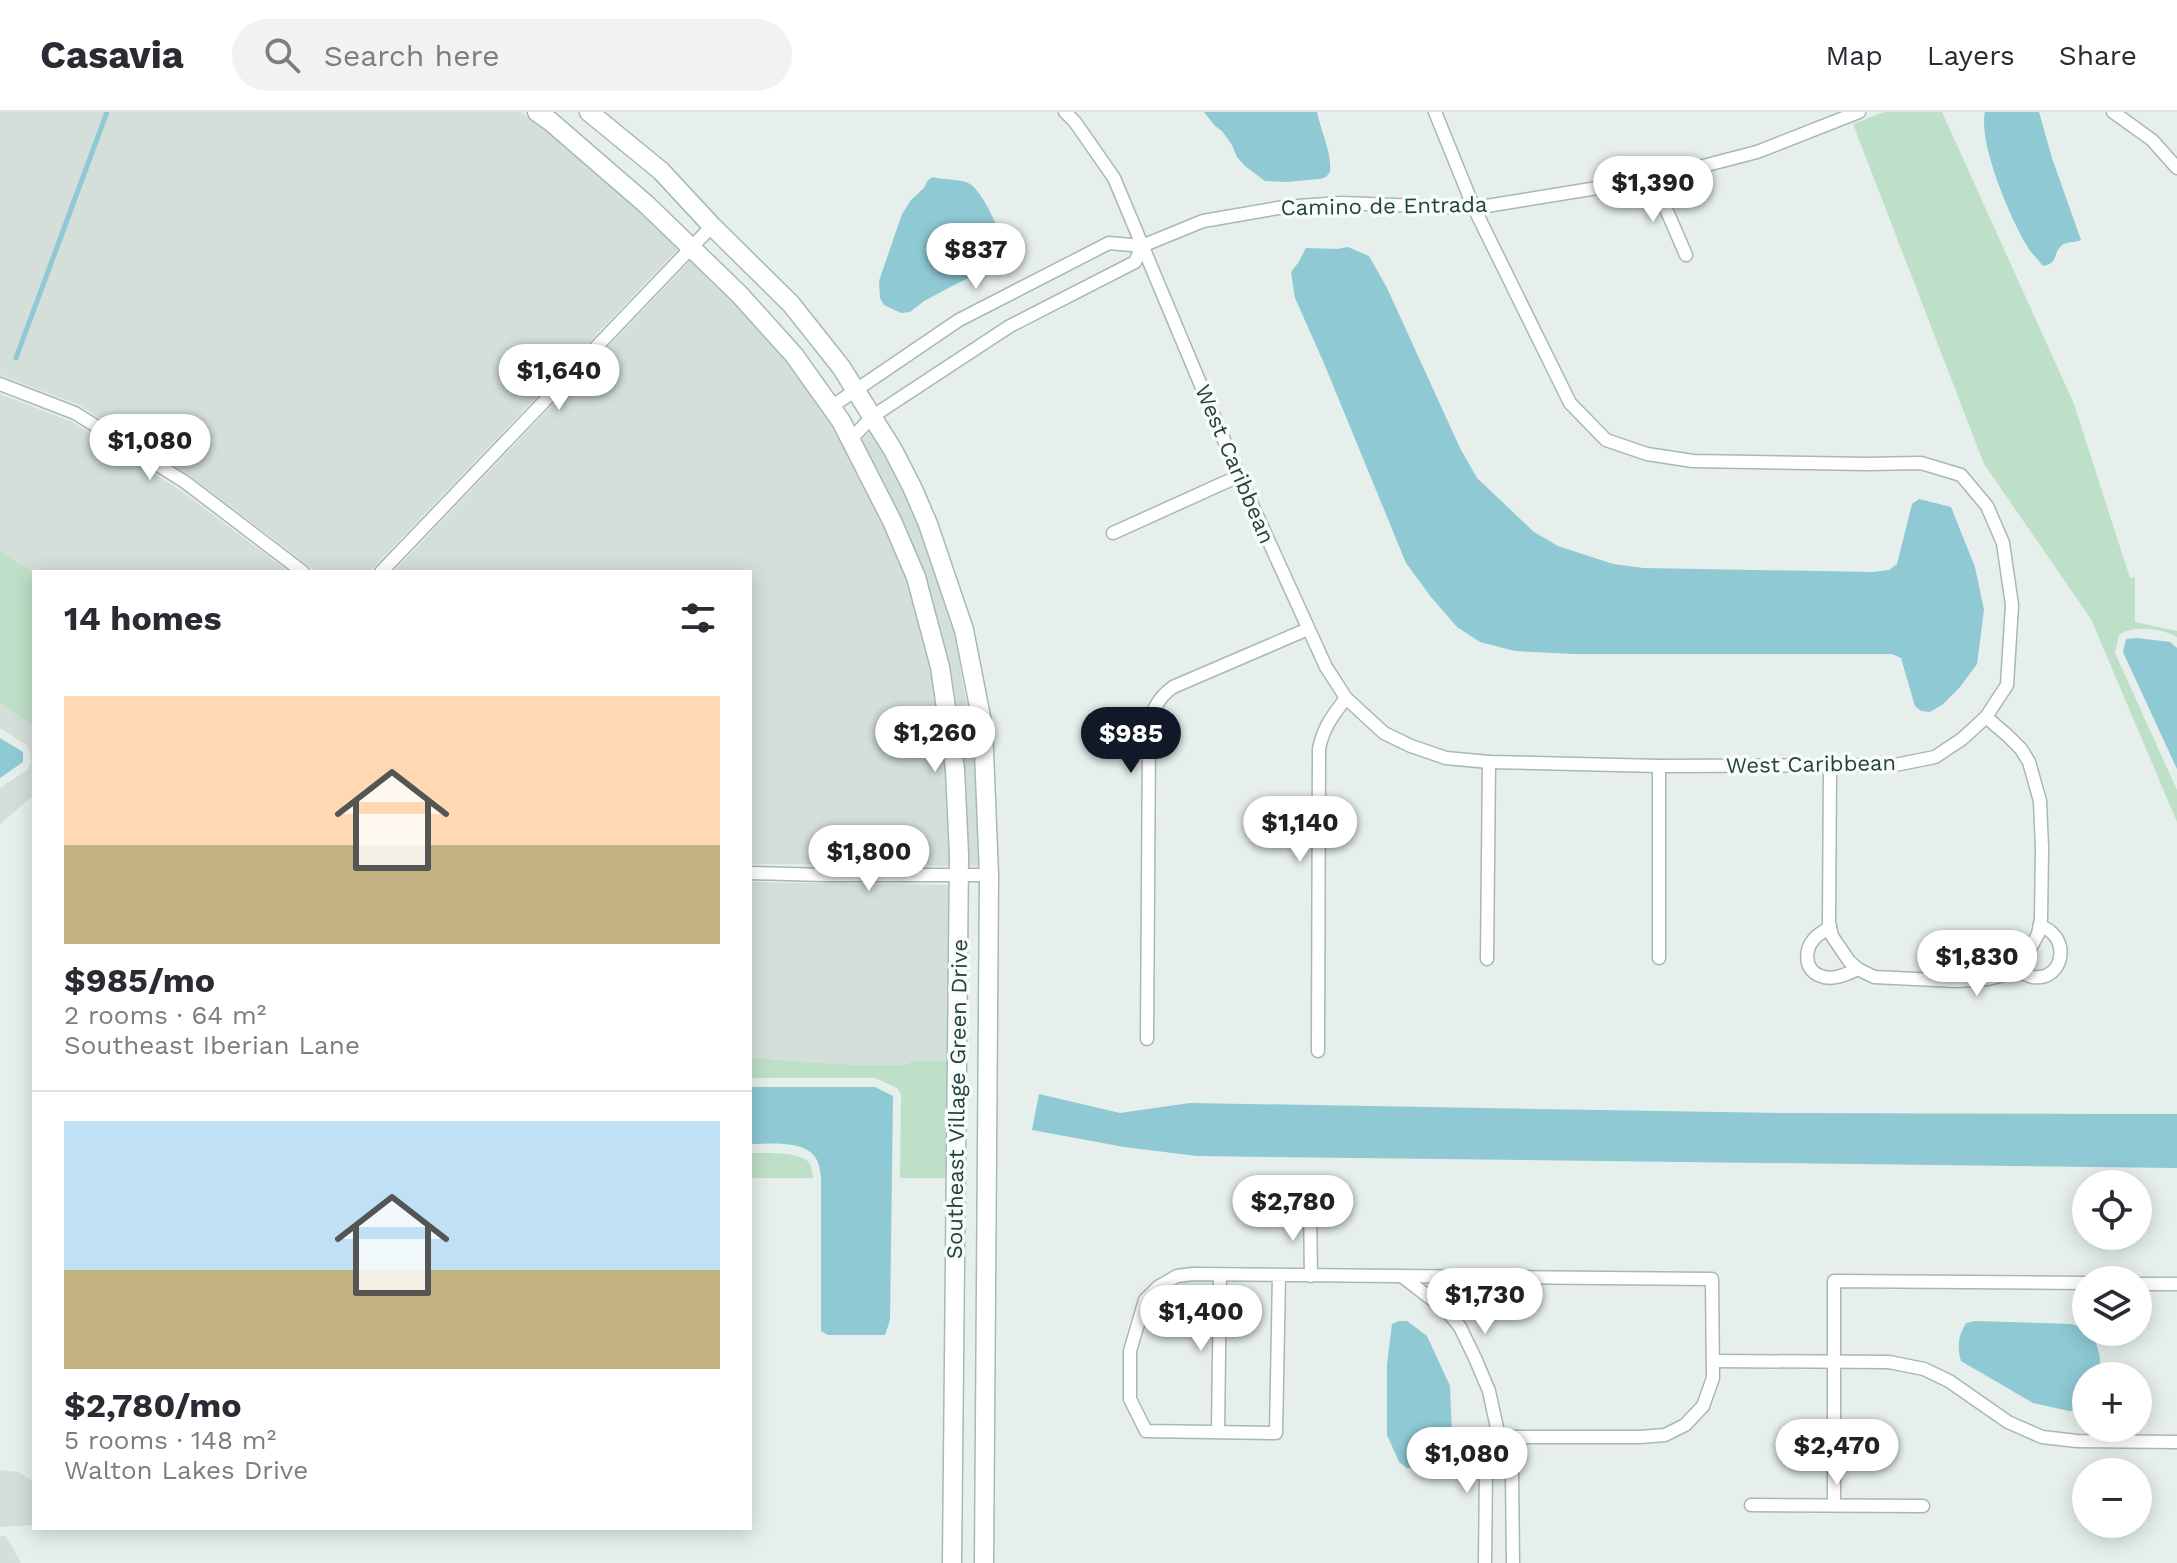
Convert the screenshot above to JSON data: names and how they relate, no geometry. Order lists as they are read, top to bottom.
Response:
{
  "streets": {
    "street": ["Camino de Entrada", "West Caribbean", "Southeast Village Green Drive"]
  },
  "crossings": [
    ["Camino de Entrada", "West Caribbean"],
    ["Camino de Entrada", "Southeast Village Green Drive"]
  ],
  "page": {
    "header": "Casavia",
    "search": "Search here",
    "nav": ["Map", "Layers", "Share"],
    "price": [
      "$1,390",
      "$837",
      "$1,640",
      "$1,080",
      "$1,260",
      "$985",
      "$1,140",
      "$1,800",
      "$1,830",
      "$2,780",
      "$1,730",
      "$1,400",
      "$2,470",
      "$1,080"
    ],
    "heading": "14 homes",
    "list": [
      {
        "name": "$985/mo",
        "note": "2 rooms · 64 m² · Southeast Iberian Lane"
      },
      {
        "name": "$2,780/mo",
        "note": "5 rooms · 148 m² · Walton Lakes Drive"
      }
    ],
    "map_buttons": ["+", "−"]
  }
}
